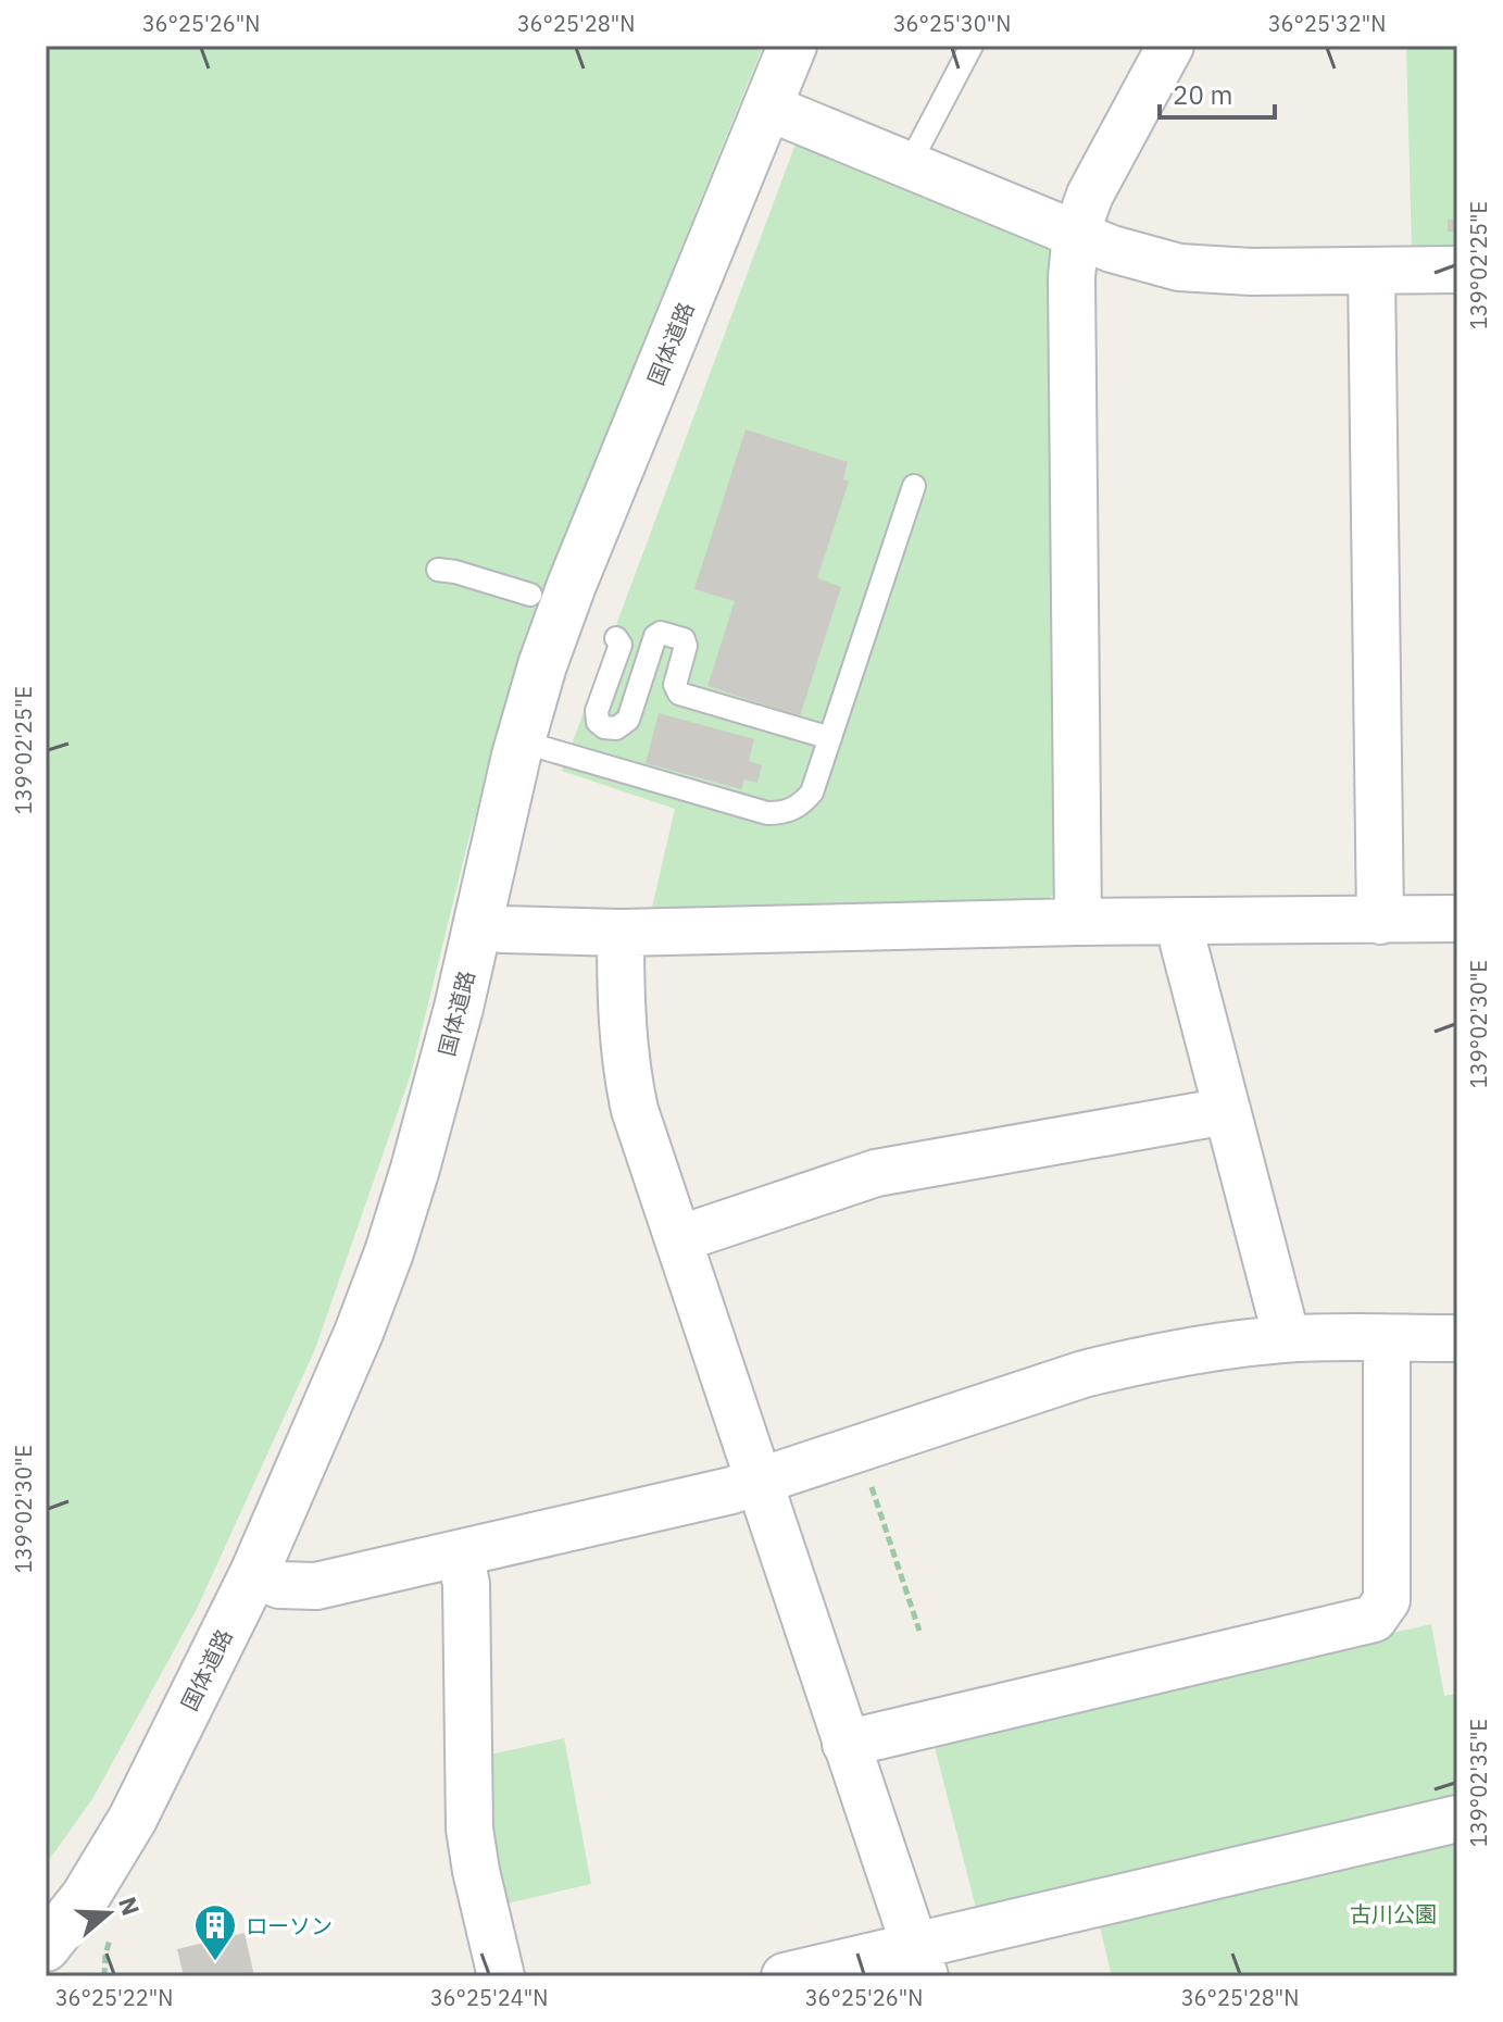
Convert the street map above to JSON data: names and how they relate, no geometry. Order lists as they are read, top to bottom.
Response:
{
  "streets": {
    "street": ["国体道路"]
  },
  "parks": ["古川公園"],
  "places": {
    "building": ["ローソン"]
  },
  "scale_bar": "20 m",
  "north": "right",
  "coordinates": [
    "36°25'26\"N",
    "36°25'28\"N",
    "36°25'30\"N",
    "36°25'32\"N",
    "139°02'25\"E",
    "139°02'30\"E",
    "139°02'35\"E",
    "36°25'22\"N",
    "36°25'24\"N"
  ]
}
